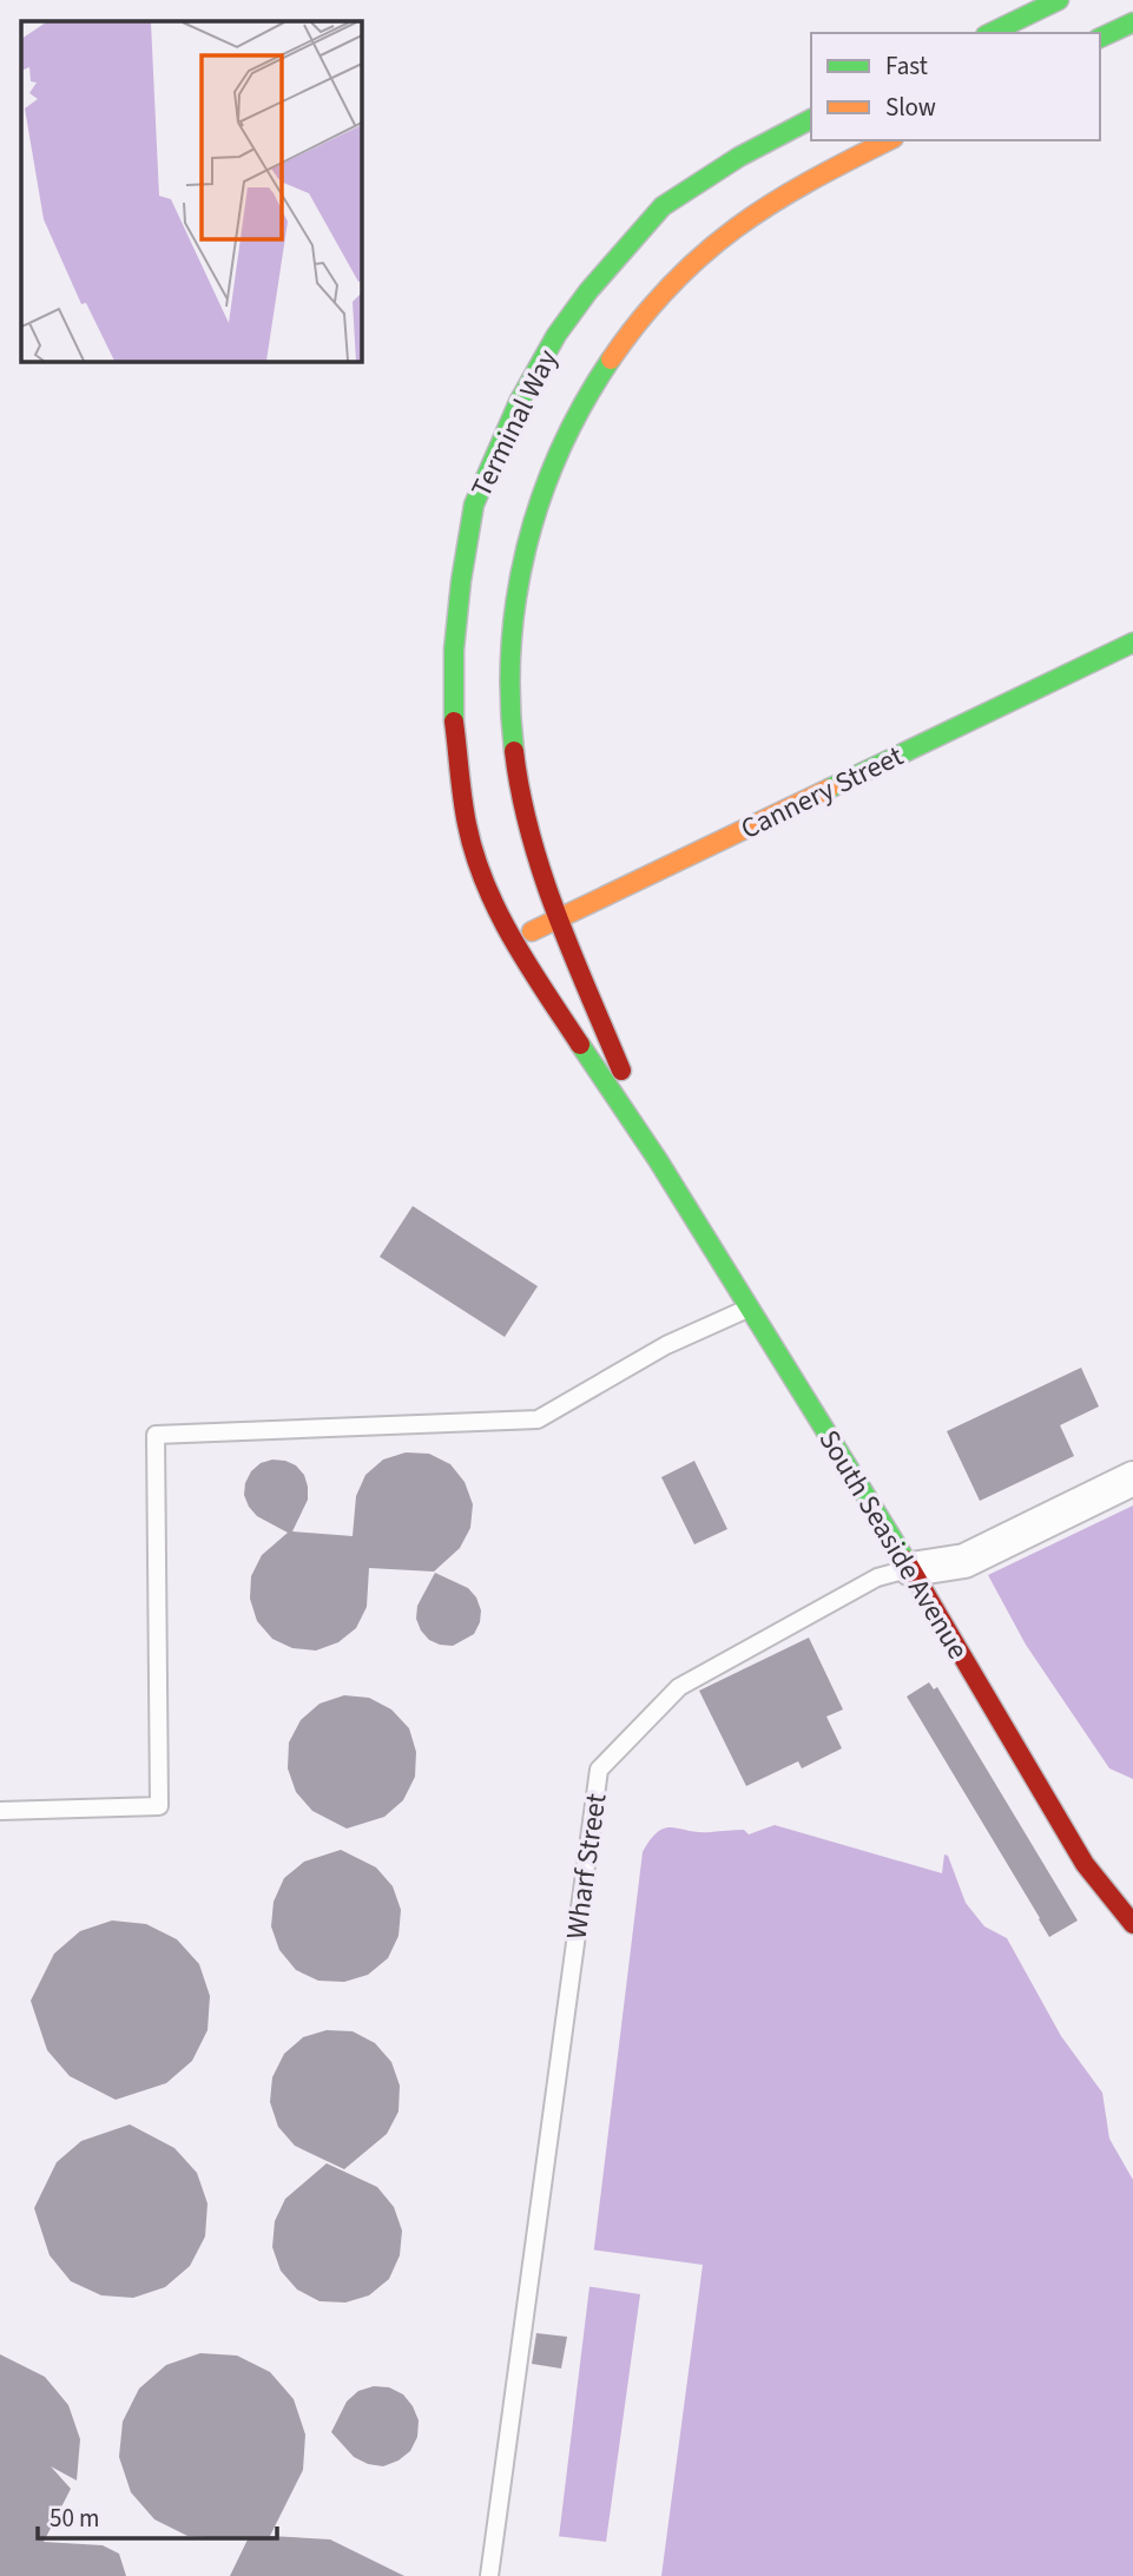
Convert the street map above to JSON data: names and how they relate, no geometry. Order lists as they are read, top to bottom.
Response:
{
  "streets": {
    "main road": ["Terminal Way", "Cannery Street", "South Seaside Avenue"],
    "street": ["Wharf Street"]
  },
  "crossings": [
    ["Terminal Way", "Cannery Street"],
    ["Terminal Way", "South Seaside Avenue"],
    ["Cannery Street", "South Seaside Avenue"],
    ["South Seaside Avenue", "Wharf Street"]
  ],
  "legend": ["Fast", "Slow"],
  "scale_bar": "50 m"
}
